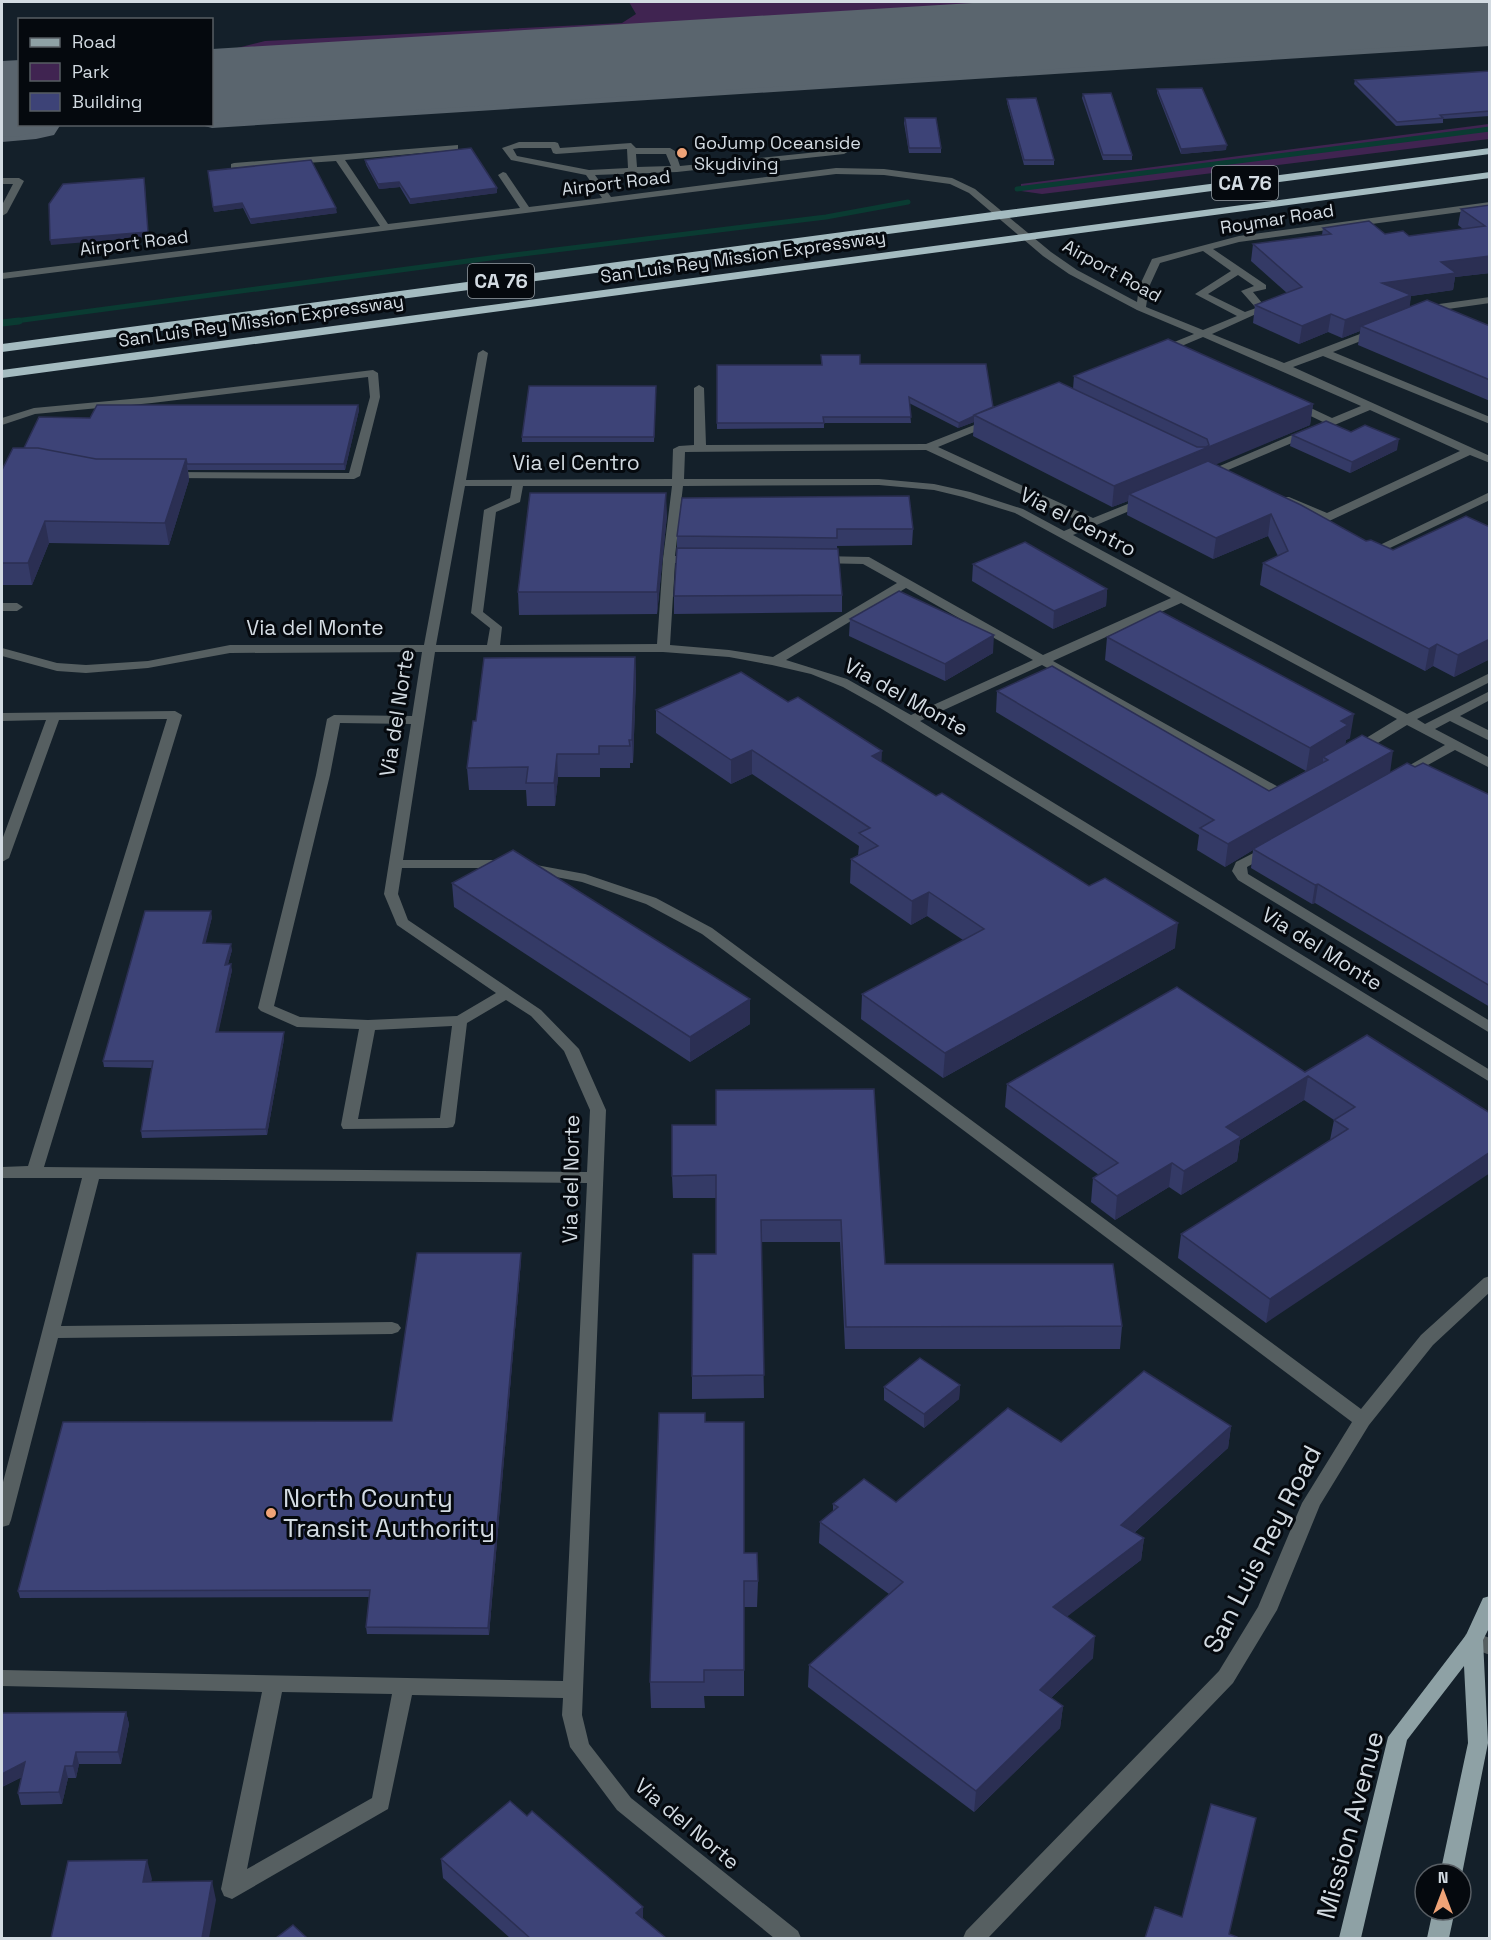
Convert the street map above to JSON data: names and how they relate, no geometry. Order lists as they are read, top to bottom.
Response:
{
  "streets": {
    "highway": ["CA 76", "San Luis Rey Mission Expressway"],
    "main road": ["Mission Avenue"],
    "street": [
      "Airport Road",
      "Roymar Road",
      "Via el Centro",
      "Via del Monte",
      "Via del Norte",
      "San Luis Rey Road"
    ]
  },
  "crossings": [
    ["Airport Road", "Roymar Road"],
    ["Airport Road", "San Luis Rey Mission Expressway"],
    ["Via el Centro", "Via del Norte"],
    ["Via del Monte", "Via del Norte"]
  ],
  "places": ["GoJump Oceanside Skydiving", "North County Transit Authority"],
  "legend": ["Road", "Park", "Building"],
  "north": "top"
}
